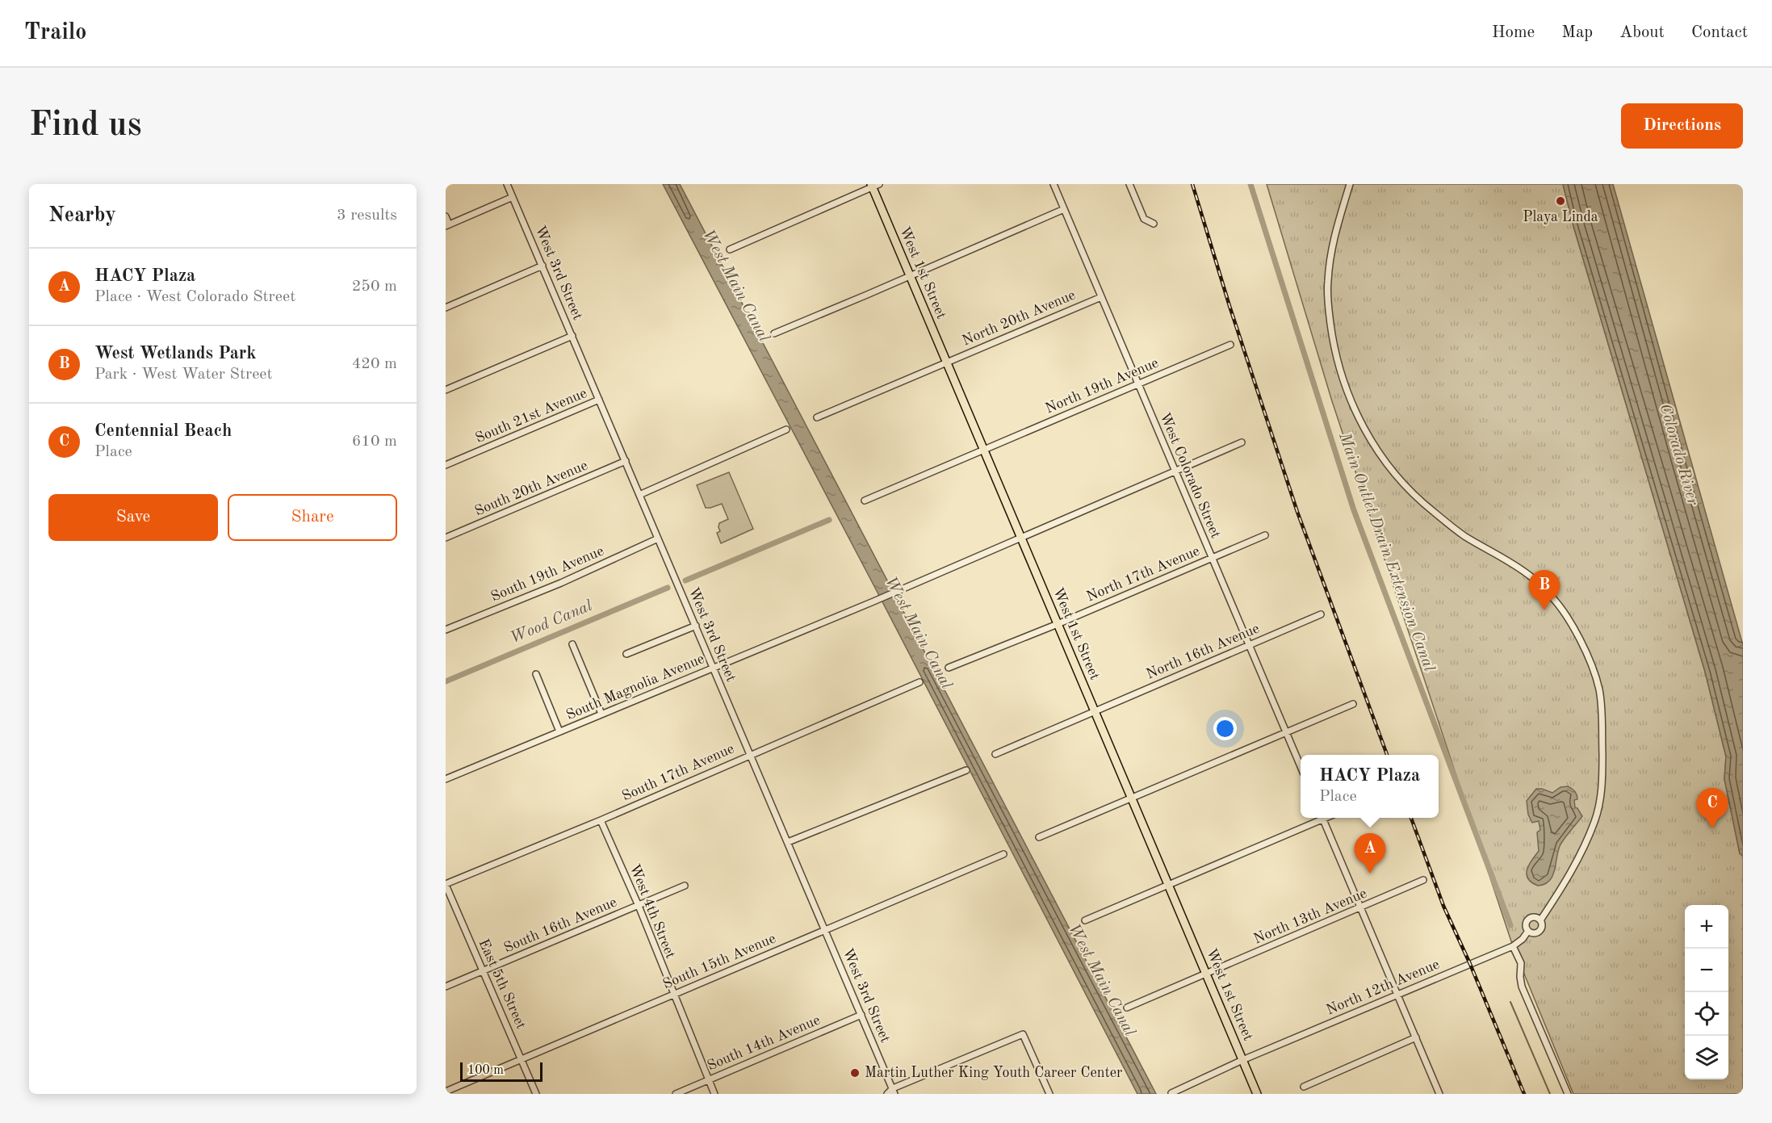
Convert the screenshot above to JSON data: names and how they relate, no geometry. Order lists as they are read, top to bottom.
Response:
{
  "streets": {
    "main road": ["West 1st Street"],
    "street": [
      "West 3rd Street",
      "North 20th Avenue",
      "North 19th Avenue",
      "South 21st Avenue",
      "West Colorado Street",
      "South 20th Avenue",
      "South 19th Avenue",
      "North 17th Avenue",
      "North 16th Avenue",
      "South Magnolia Avenue",
      "South 17th Avenue",
      "West 4th Street",
      "North 13th Avenue",
      "South 16th Avenue",
      "South 15th Avenue",
      "East 5th Street",
      "North 12th Avenue",
      "South 14th Avenue"
    ]
  },
  "crossings": [
    ["West 3rd Street", "South 21st Avenue"],
    ["West 3rd Street", "South 20th Avenue"],
    ["West 3rd Street", "South 19th Avenue"],
    ["West 3rd Street", "South Magnolia Avenue"],
    ["West 3rd Street", "South 17th Avenue"],
    ["West 3rd Street", "South 15th Avenue"],
    ["West 3rd Street", "South 14th Avenue"],
    ["West 1st Street", "North 20th Avenue"],
    ["West 1st Street", "North 19th Avenue"],
    ["West 1st Street", "North 17th Avenue"],
    ["West 1st Street", "North 16th Avenue"],
    ["West 1st Street", "South Magnolia Avenue"],
    ["West 1st Street", "North 13th Avenue"],
    ["West 1st Street", "North 12th Avenue"],
    ["North 20th Avenue", "West Colorado Street"],
    ["North 19th Avenue", "West Colorado Street"],
    ["West Colorado Street", "North 17th Avenue"],
    ["West Colorado Street", "North 16th Avenue"],
    ["West Colorado Street", "South Magnolia Avenue"],
    ["South 17th Avenue", "West 4th Street"],
    ["South 17th Avenue", "East 5th Street"],
    ["West 4th Street", "South 16th Avenue"],
    ["West 4th Street", "South 15th Avenue"],
    ["West 4th Street", "South 14th Avenue"],
    ["South 16th Avenue", "East 5th Street"],
    ["South 15th Avenue", "East 5th Street"]
  ],
  "water": [
    "West Main Canal",
    "Colorado River",
    "Main Outlet Drain Extension Canal",
    "Wood Canal"
  ],
  "places": ["Playa Linda", "Martin Luther King Youth Career Center"],
  "scale_bar": "100 m",
  "page": {
    "header": "Trailo",
    "nav": [
      "Home",
      "Map",
      "About",
      "Contact"
    ],
    "buttons": [
      "Directions",
      ["Save", "Share"]
    ],
    "title": "Find us",
    "heading": ["Nearby", "3 results"],
    "list": [
      {
        "mark": "A",
        "name": "HACY Plaza",
        "note": "Place · West Colorado Street",
        "value": "250 m"
      },
      {
        "mark": "B",
        "name": "West Wetlands Park",
        "note": "Park · West Water Street",
        "value": "420 m"
      },
      {
        "mark": "C",
        "name": "Centennial Beach",
        "note": "Place",
        "value": "610 m"
      }
    ],
    "pins": ["B", "C", "A"],
    "popup": ["HACY Plaza", "Place"],
    "map_buttons": ["+", "−"],
    "scale": "100 m"
  }
}
